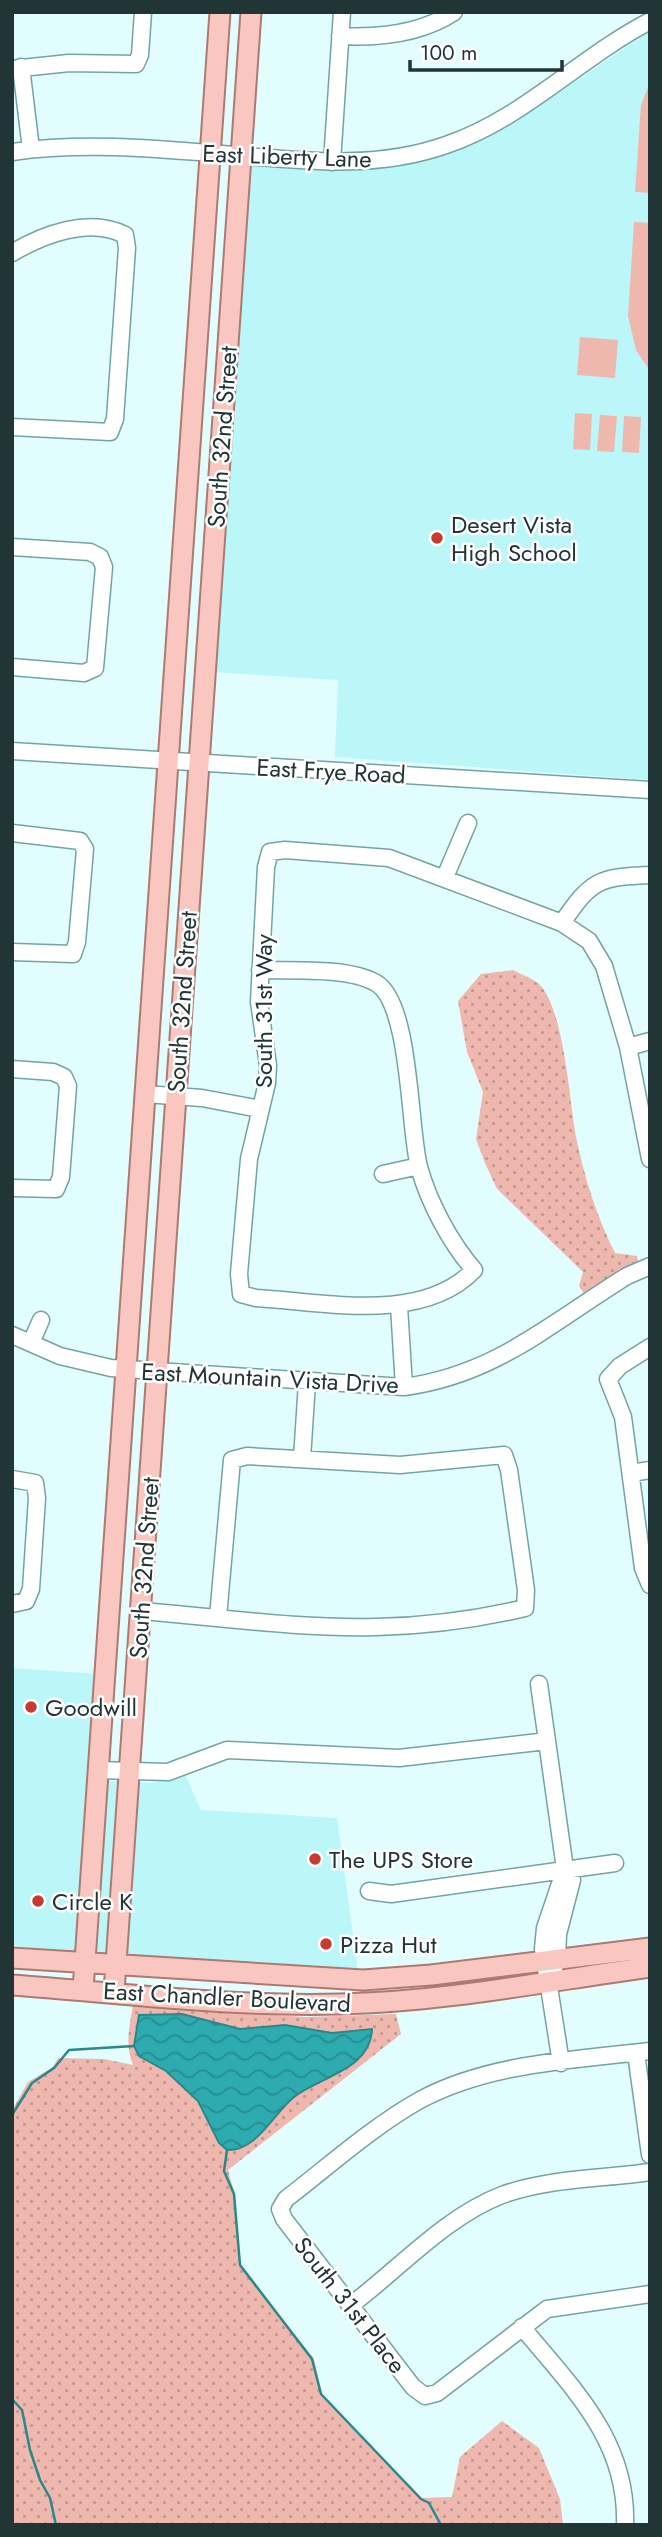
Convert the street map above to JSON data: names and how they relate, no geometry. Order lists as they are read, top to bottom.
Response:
{
  "streets": {
    "main road": ["South 32nd Street", "East Chandler Boulevard"],
    "street": [
      "East Liberty Lane",
      "East Frye Road",
      "South 31st Way",
      "East Mountain Vista Drive",
      "South 31st Place"
    ]
  },
  "crossings": [
    ["East Liberty Lane", "South 32nd Street"],
    ["South 32nd Street", "East Frye Road"],
    ["South 32nd Street", "East Mountain Vista Drive"],
    ["South 32nd Street", "East Chandler Boulevard"]
  ],
  "places": [
    "Desert Vista High School",
    "Goodwill",
    "The UPS Store",
    "Circle K",
    "Pizza Hut"
  ],
  "scale_bar": "100 m"
}
